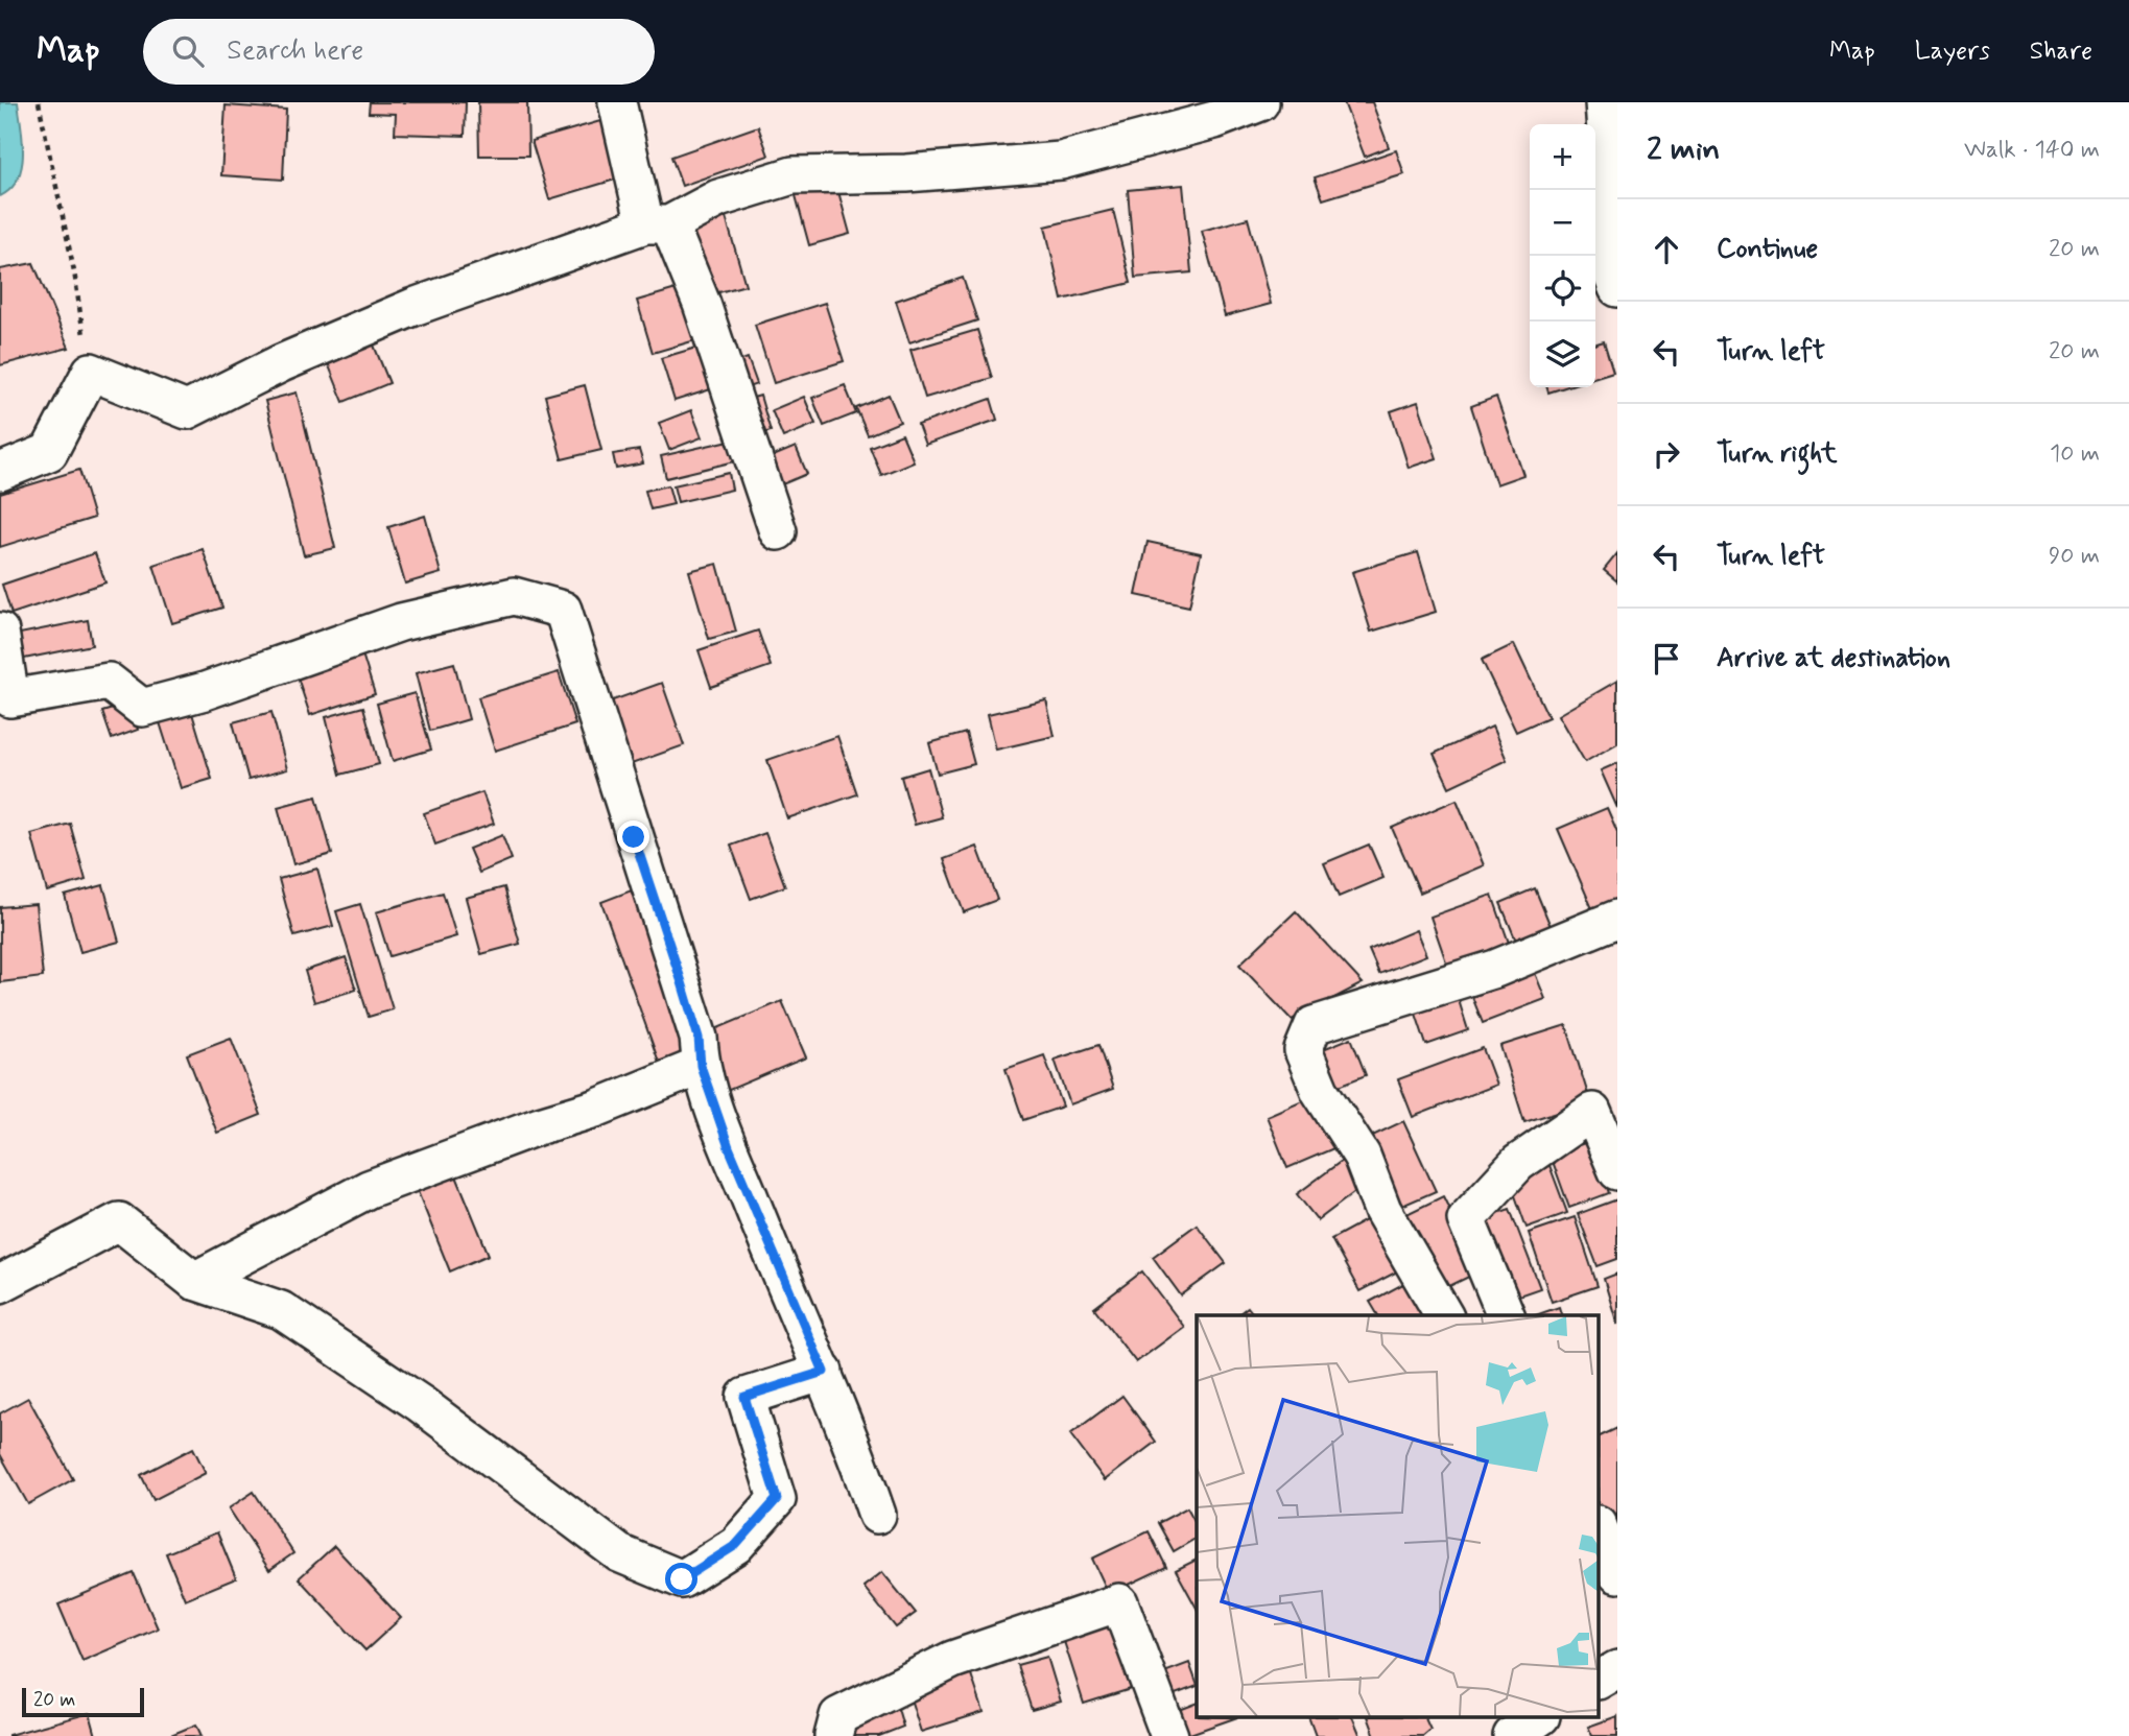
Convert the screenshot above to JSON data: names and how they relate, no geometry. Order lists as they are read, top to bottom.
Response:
{
  "scale_bar": "20 m",
  "page": {
    "header": "Map",
    "search": "Search here",
    "nav": ["Map", "Layers", "Share"],
    "heading": ["2 min", "Walk · 140 m"],
    "map_buttons": ["+", "−"],
    "list": [
      ["Continue", "20 m"],
      ["Turn left", "20 m"],
      ["Turn right", "10 m"],
      ["Turn left", "90 m"],
      "Arrive at destination"
    ],
    "scale": "20 m"
  }
}
